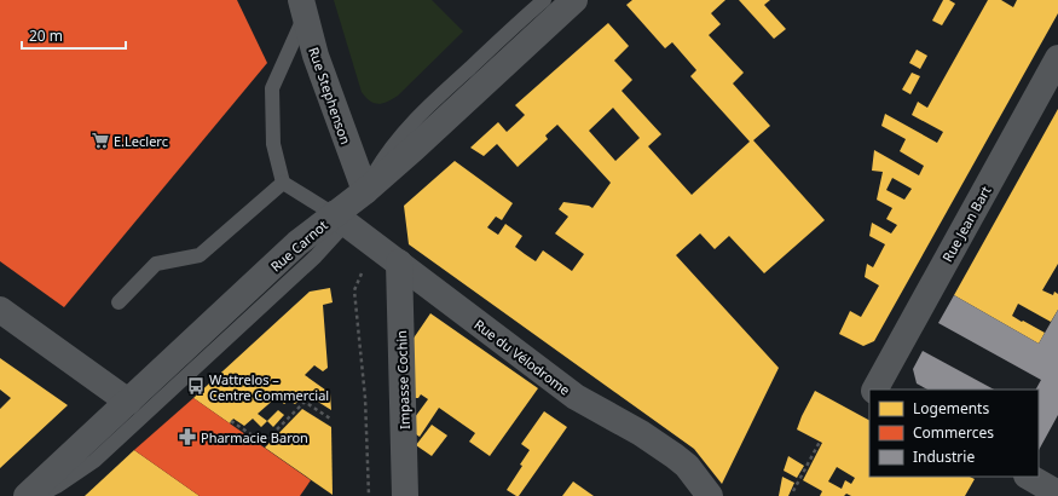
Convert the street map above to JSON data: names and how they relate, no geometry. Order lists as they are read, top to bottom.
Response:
{
  "streets": {
    "street": [
      "Rue Stephenson",
      "Rue Jean Bart",
      "Rue Carnot",
      "Rue du Vélodrome",
      "Impasse Cochin"
    ]
  },
  "crossings": [
    ["Rue Stephenson", "Rue Carnot"],
    ["Rue Carnot", "Rue du Vélodrome"],
    ["Rue du Vélodrome", "Impasse Cochin"]
  ],
  "places": {
    "supermarket": ["E.Leclerc"],
    "bus stop": ["Wattrelos – Centre Commercial"],
    "pharmacy": ["Pharmacie Baron"]
  },
  "legend": ["Logements", "Commerces", "Industrie"],
  "scale_bar": "20 m"
}
